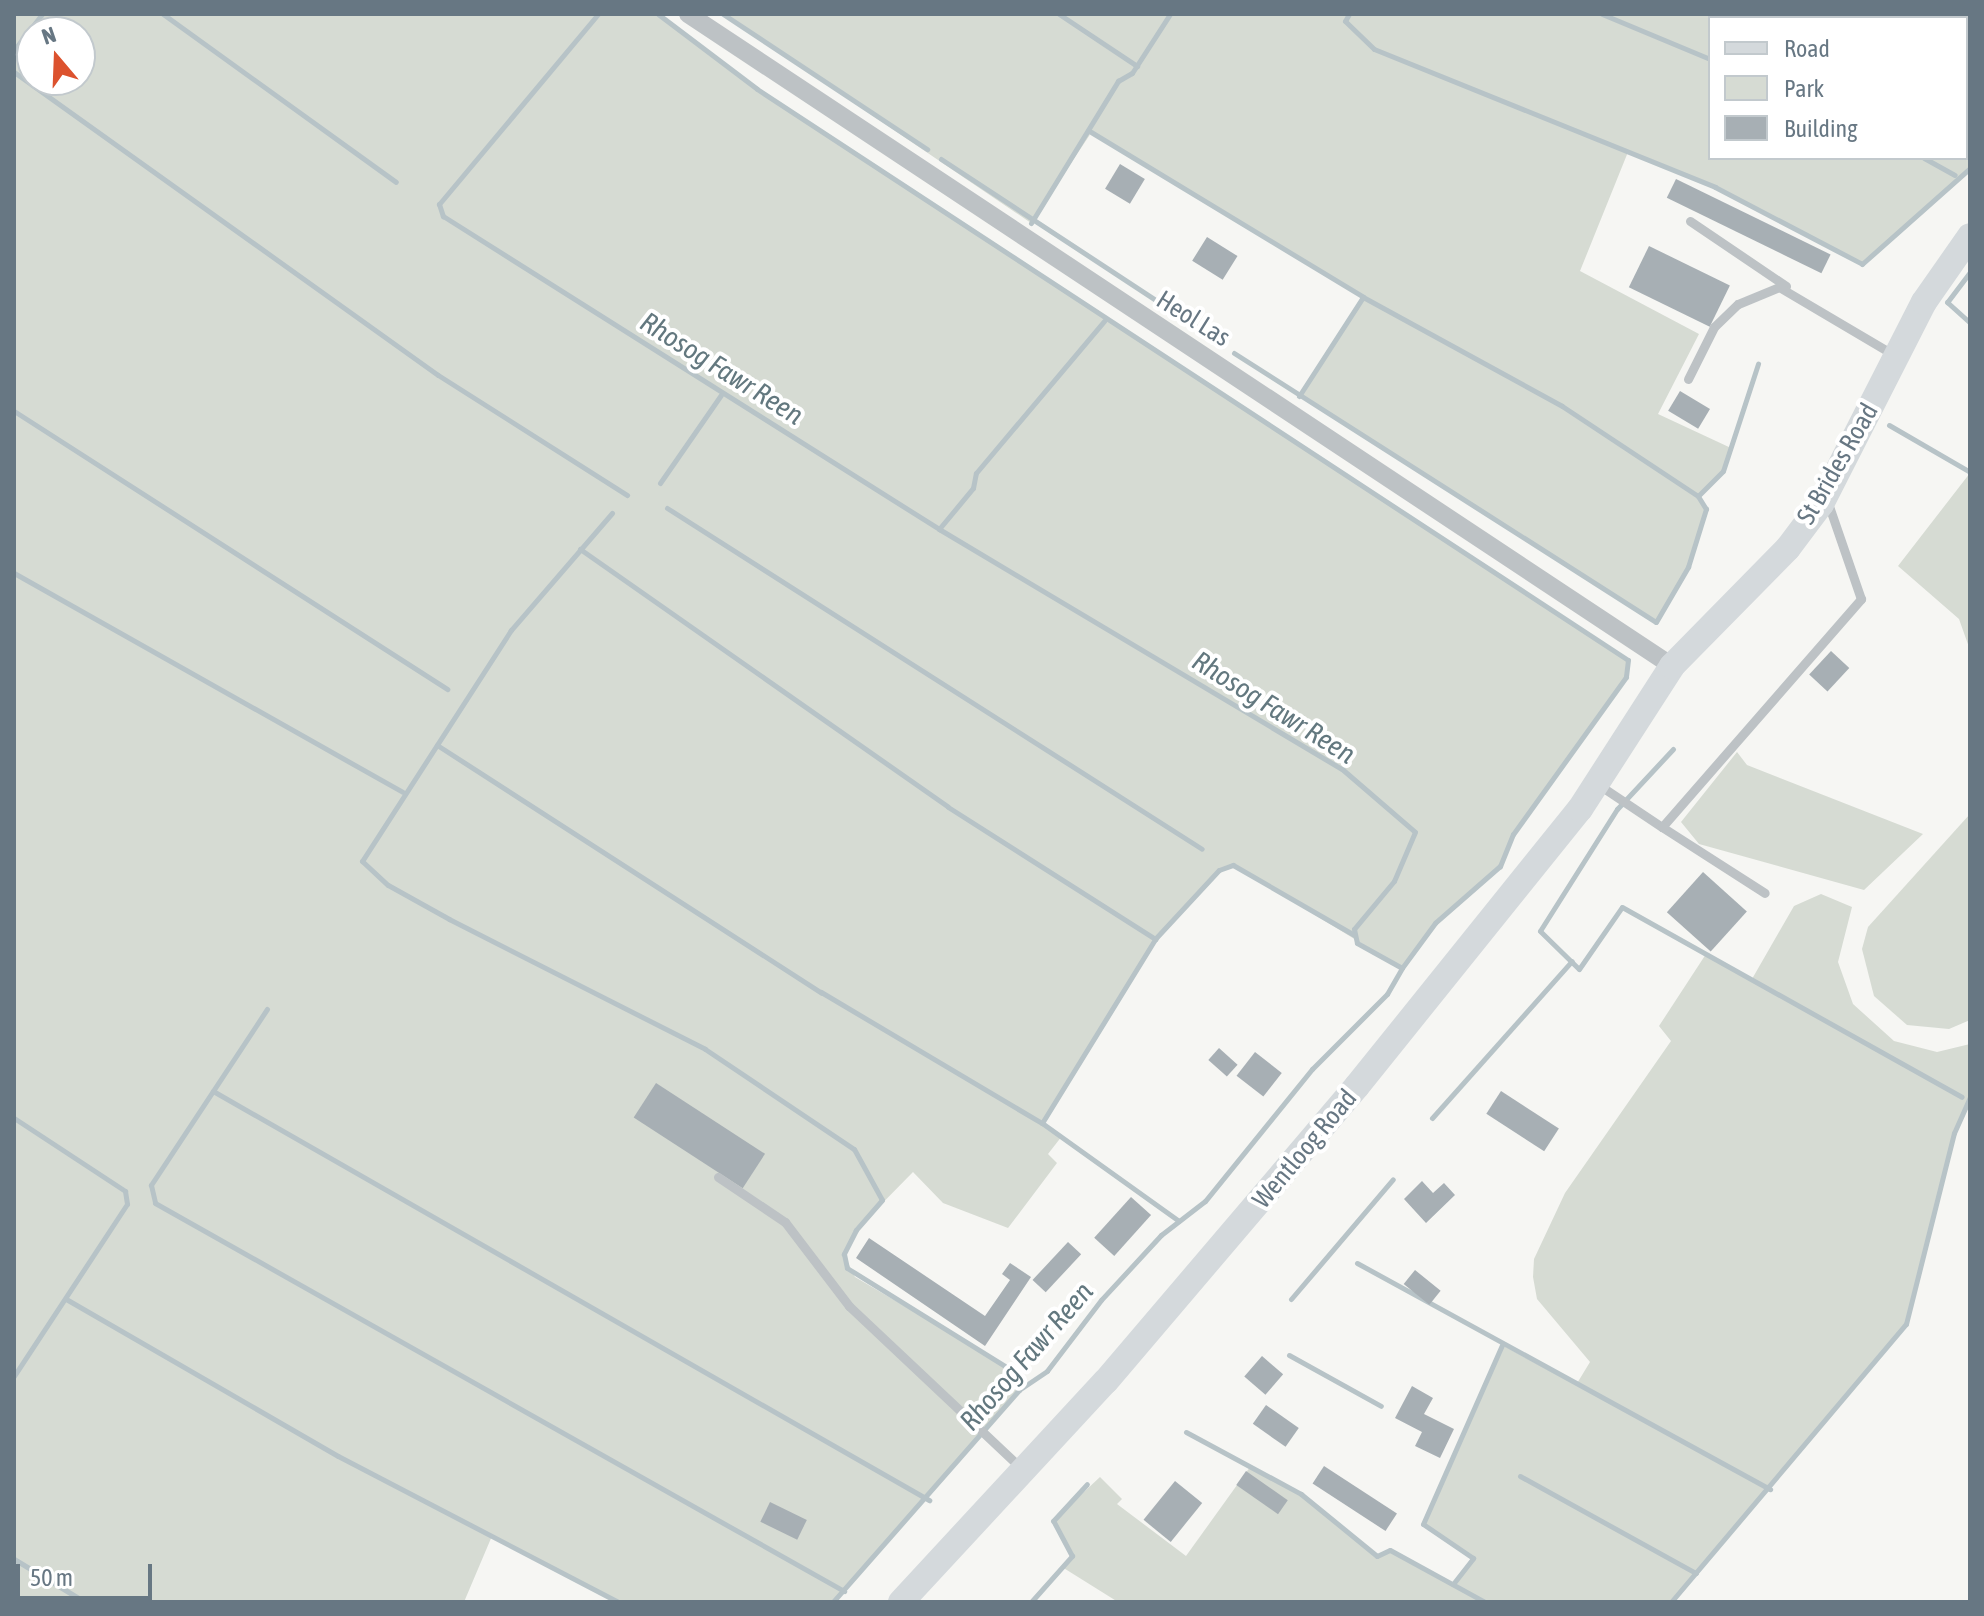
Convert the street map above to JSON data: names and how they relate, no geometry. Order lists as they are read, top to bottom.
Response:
{
  "streets": {
    "main road": ["St Brides Road", "Wentloog Road"],
    "street": ["Heol Las"]
  },
  "crossings": [
    ["Heol Las", "St Brides Road"],
    ["Heol Las", "Wentloog Road"],
    ["St Brides Road", "Wentloog Road"]
  ],
  "water": ["Rhosog Fawr Reen"],
  "legend": ["Road", "Park", "Building"],
  "scale_bar": "50 m",
  "north": "top"
}
